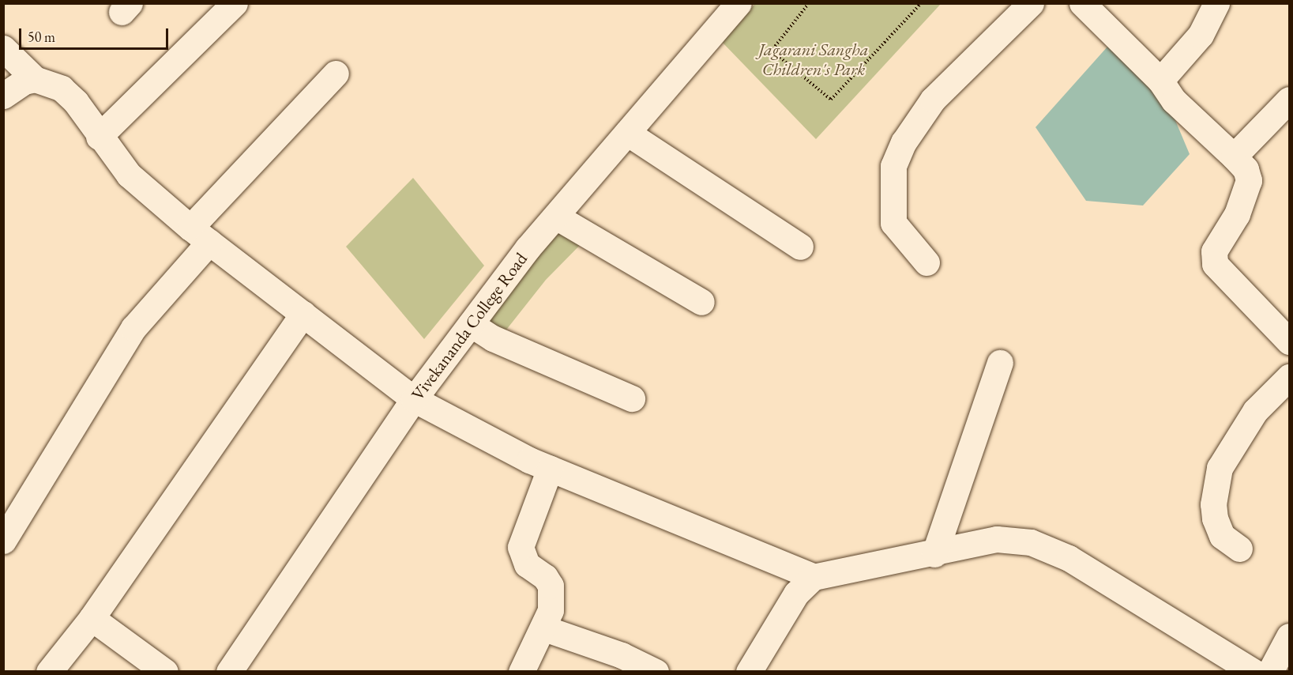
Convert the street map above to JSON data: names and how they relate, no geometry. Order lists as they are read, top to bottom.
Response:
{
  "streets": {
    "street": ["Vivekananda College Road"]
  },
  "parks": ["Jagarani Sangha Children's Park"],
  "scale_bar": "50 m"
}
